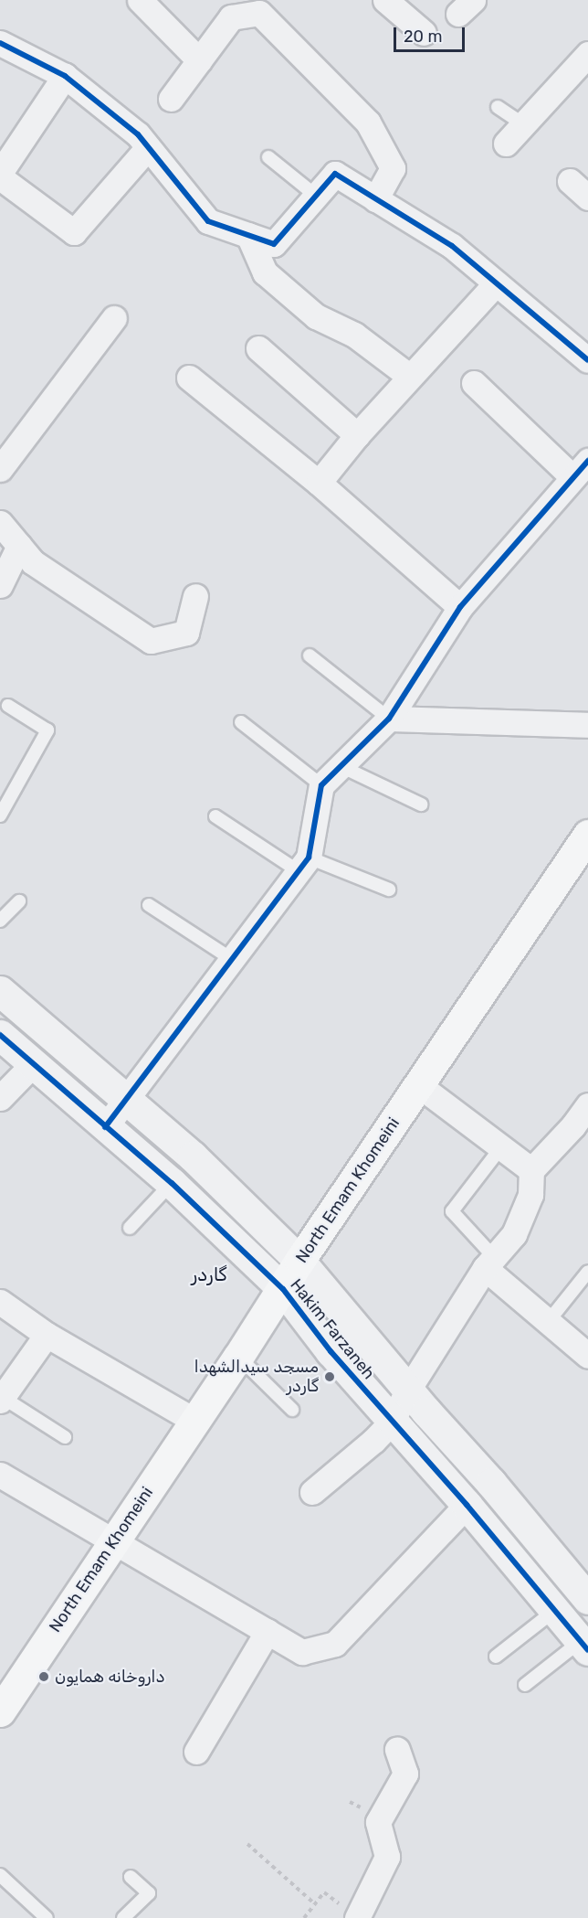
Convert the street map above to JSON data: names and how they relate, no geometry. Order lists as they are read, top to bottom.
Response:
{
  "streets": {
    "main road": ["North Emam Khomeini"],
    "street": ["Hakim Farzaneh"]
  },
  "crossings": [
    ["North Emam Khomeini", "Hakim Farzaneh"]
  ],
  "districts": ["گاردر"],
  "places": ["مسجد سیدالشهدا گاردر", "داروخانه همایون"],
  "scale_bar": "20 m"
}
